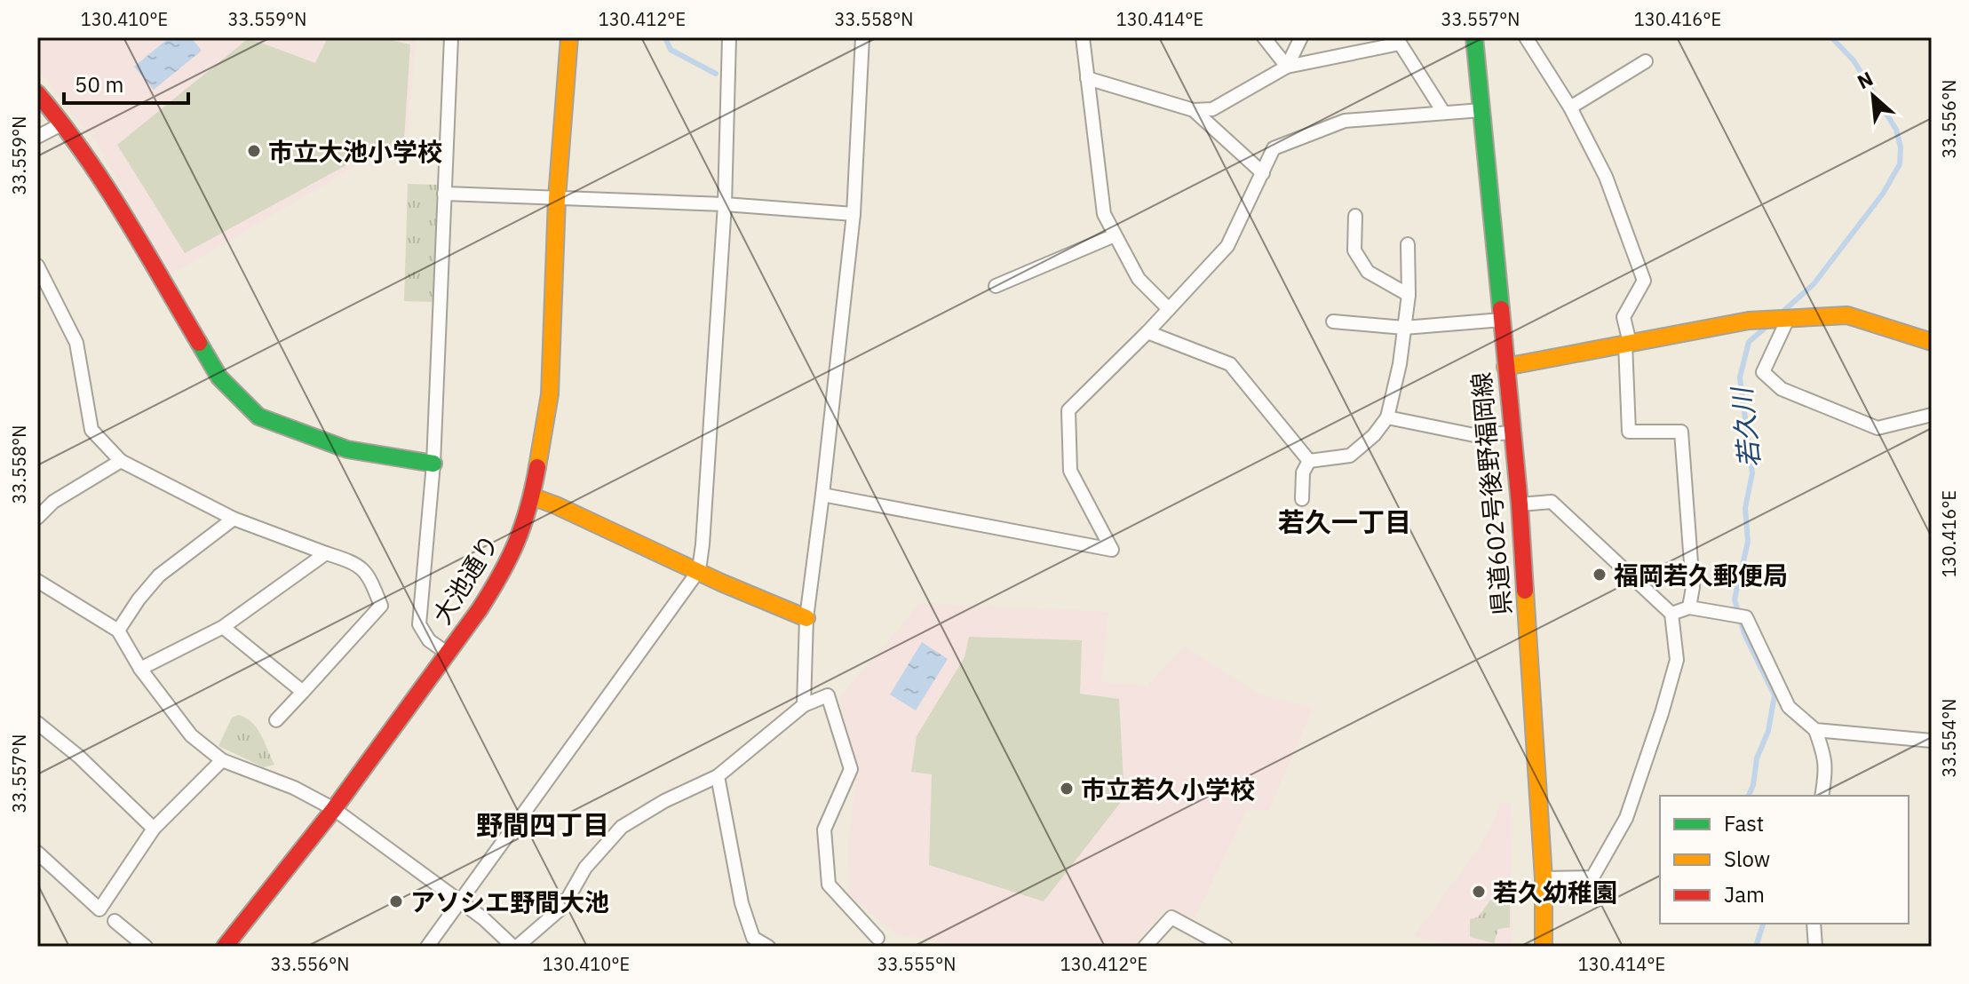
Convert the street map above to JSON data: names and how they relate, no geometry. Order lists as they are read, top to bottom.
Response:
{
  "streets": {
    "street": ["県道602号後野福岡線", "大池通り"]
  },
  "districts": ["若久一丁目", "野間四丁目"],
  "water": ["若久川"],
  "places": [
    "市立大池小学校",
    "福岡若久郵便局",
    "市立若久小学校",
    "若久幼稚園",
    "アソシエ野間大池"
  ],
  "legend": ["Fast", "Slow", "Jam"],
  "scale_bar": "50 m",
  "north": "top left",
  "coordinates": [
    "130.410°E",
    "33.559°N",
    "130.412°E",
    "33.558°N",
    "130.414°E",
    "33.557°N",
    "130.416°E",
    "33.556°N",
    "33.554°N",
    "33.555°N"
  ]
}
